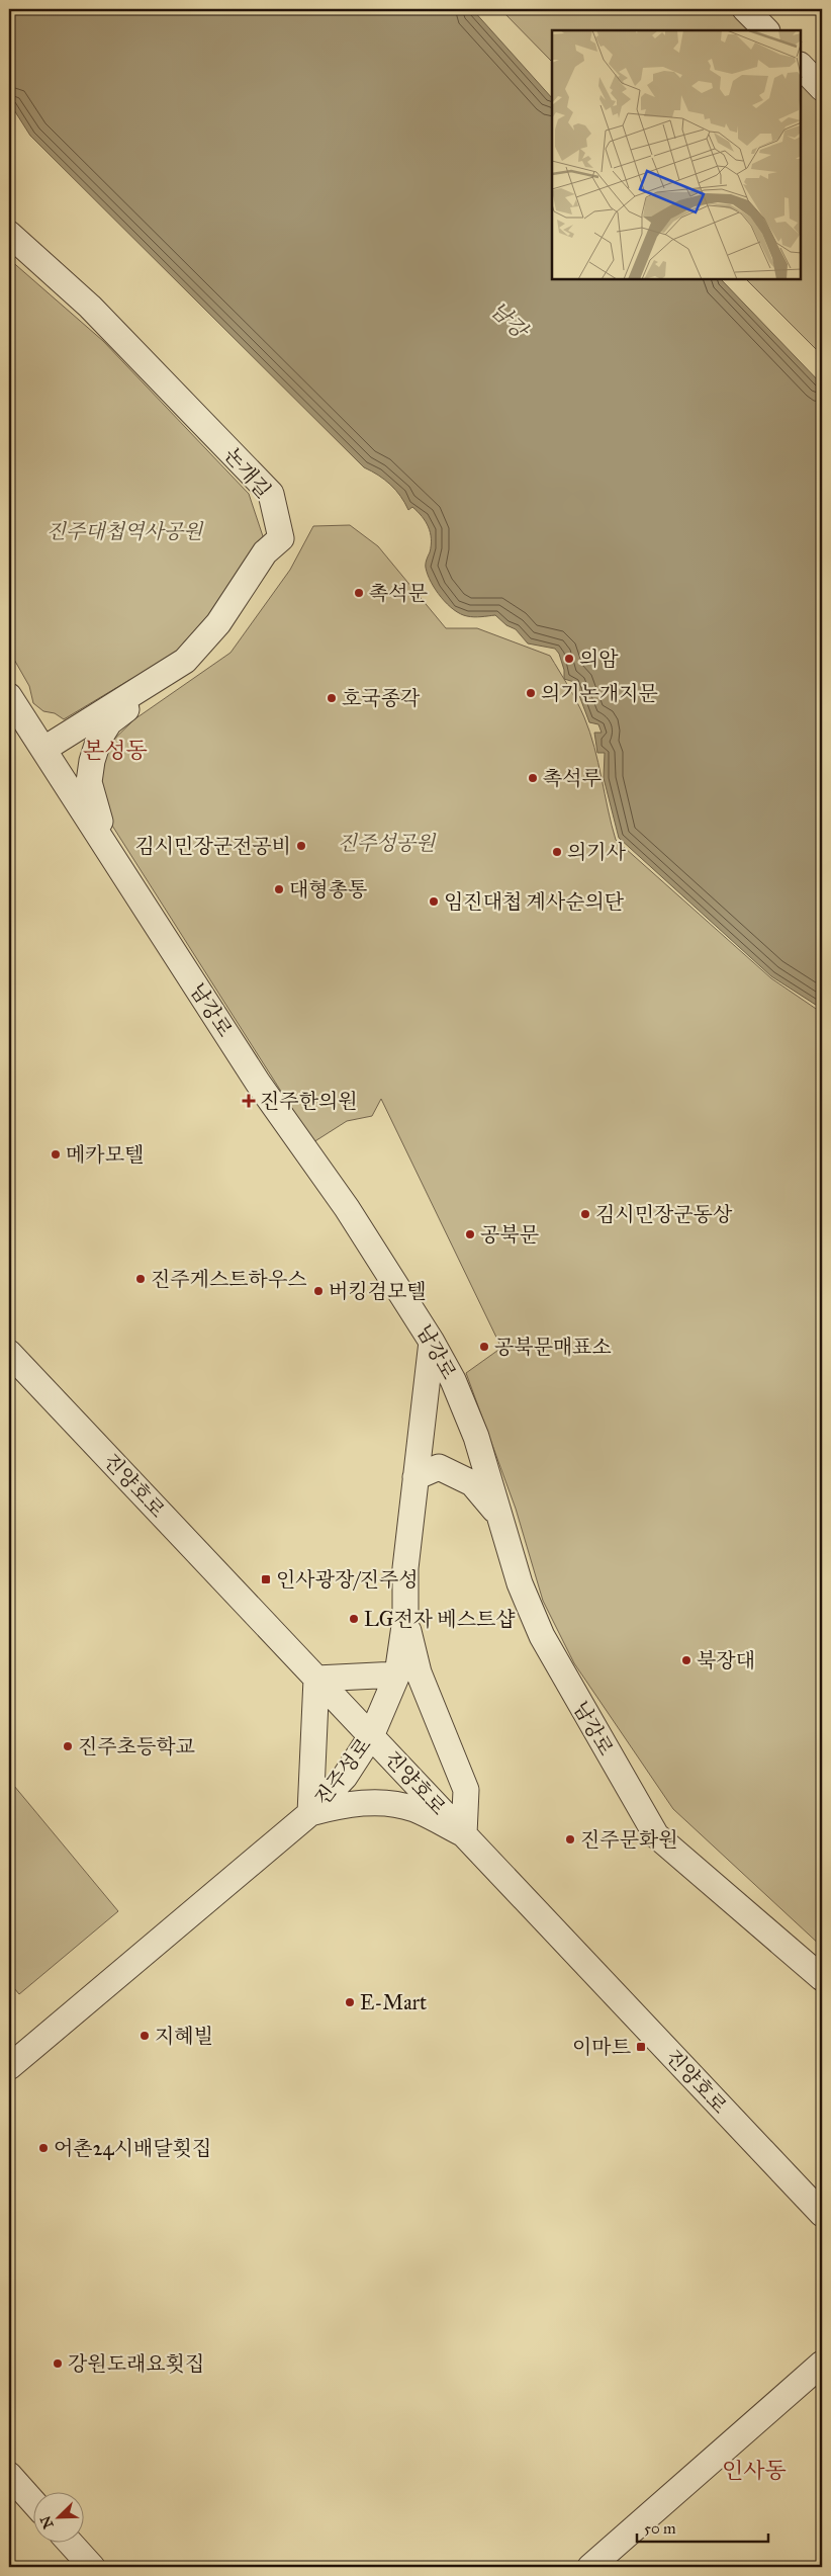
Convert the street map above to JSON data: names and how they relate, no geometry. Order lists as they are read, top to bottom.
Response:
{
  "streets": {
    "street": [
      "논개길",
      "남강로",
      "진양호로",
      "진주성로"
    ]
  },
  "crossings": [
    ["논개길", "남강로"],
    ["남강로", "진주성로"],
    ["진양호로", "진주성로"]
  ],
  "districts": ["본성동", "인사동"],
  "water": ["남강"],
  "parks": ["진주대첩역사공원", "진주성공원"],
  "places": {
    "other": [
      "촉석문",
      "의암",
      "의기논개지문",
      "호국종각",
      "촉석루",
      "김시민장군전공비",
      "의기사",
      "대형총통",
      "임진대첩 계사순의단",
      "메카모텔",
      "김시민장군동상",
      "공북문",
      "진주게스트하우스",
      "버킹검모텔",
      "공북문매표소",
      "LG전자 베스트샵",
      "북장대",
      "진주초등학교",
      "진주문화원",
      "E-Mart",
      "지혜빌",
      "어촌24시배달횟집",
      "강원도래요횟집"
    ],
    "health": ["진주한의원"],
    "transit": ["인사광장/진주성", "이마트"]
  },
  "scale_bar": "50 m",
  "north": "bottom left"
}
